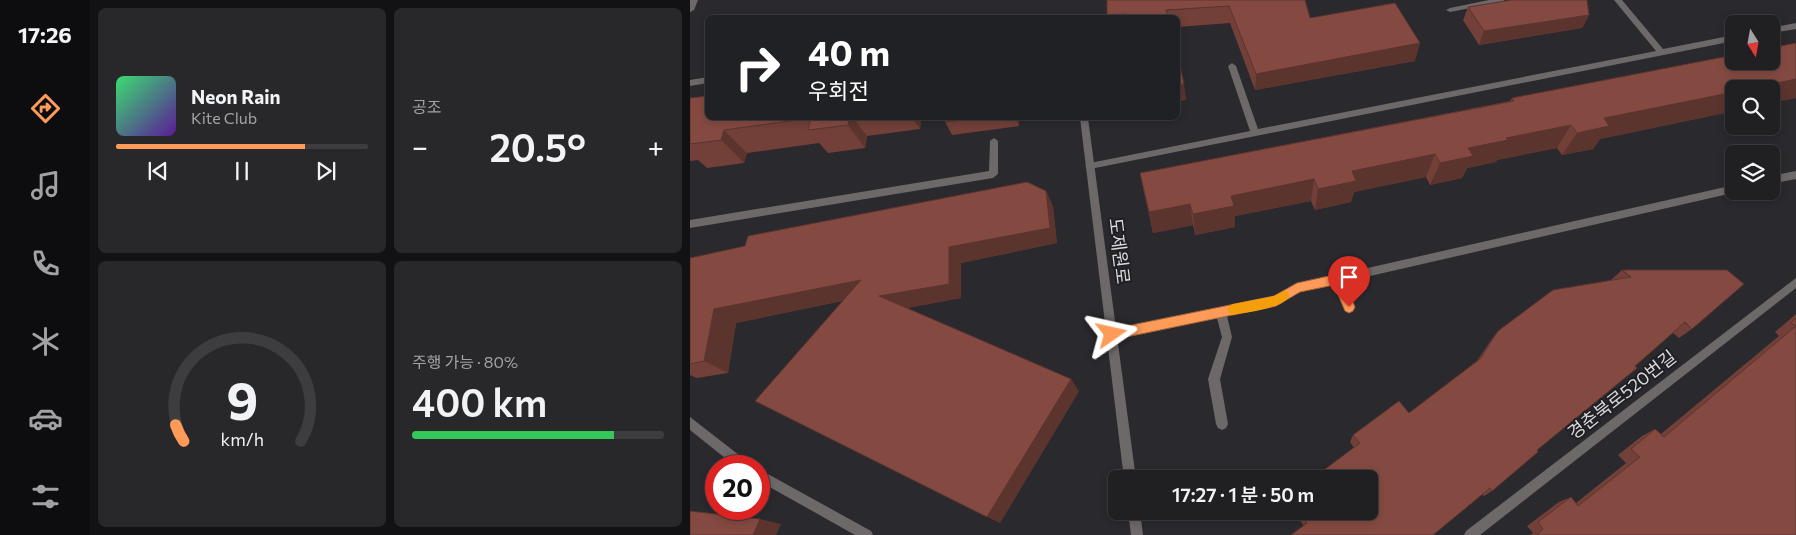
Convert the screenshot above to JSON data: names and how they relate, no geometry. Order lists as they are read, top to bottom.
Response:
{
  "streets": {
    "street": ["도제원로", "경춘북로520번길"]
  },
  "north": "bottom",
  "page": {
    "tabs": "17:26",
    "tile": [
      "공조",
      ["주행 가능 · 80%", "400 km"]
    ],
    "turn": ["40 m", "우회전"],
    "song": ["Neon Rain", "Kite Club"],
    "heat": ["−", "20.5°", "+"],
    "limit": "20",
    "trip": "17:27 · 1 분 · 50 m",
    "gauge": ["9", "km/h"]
  }
}
